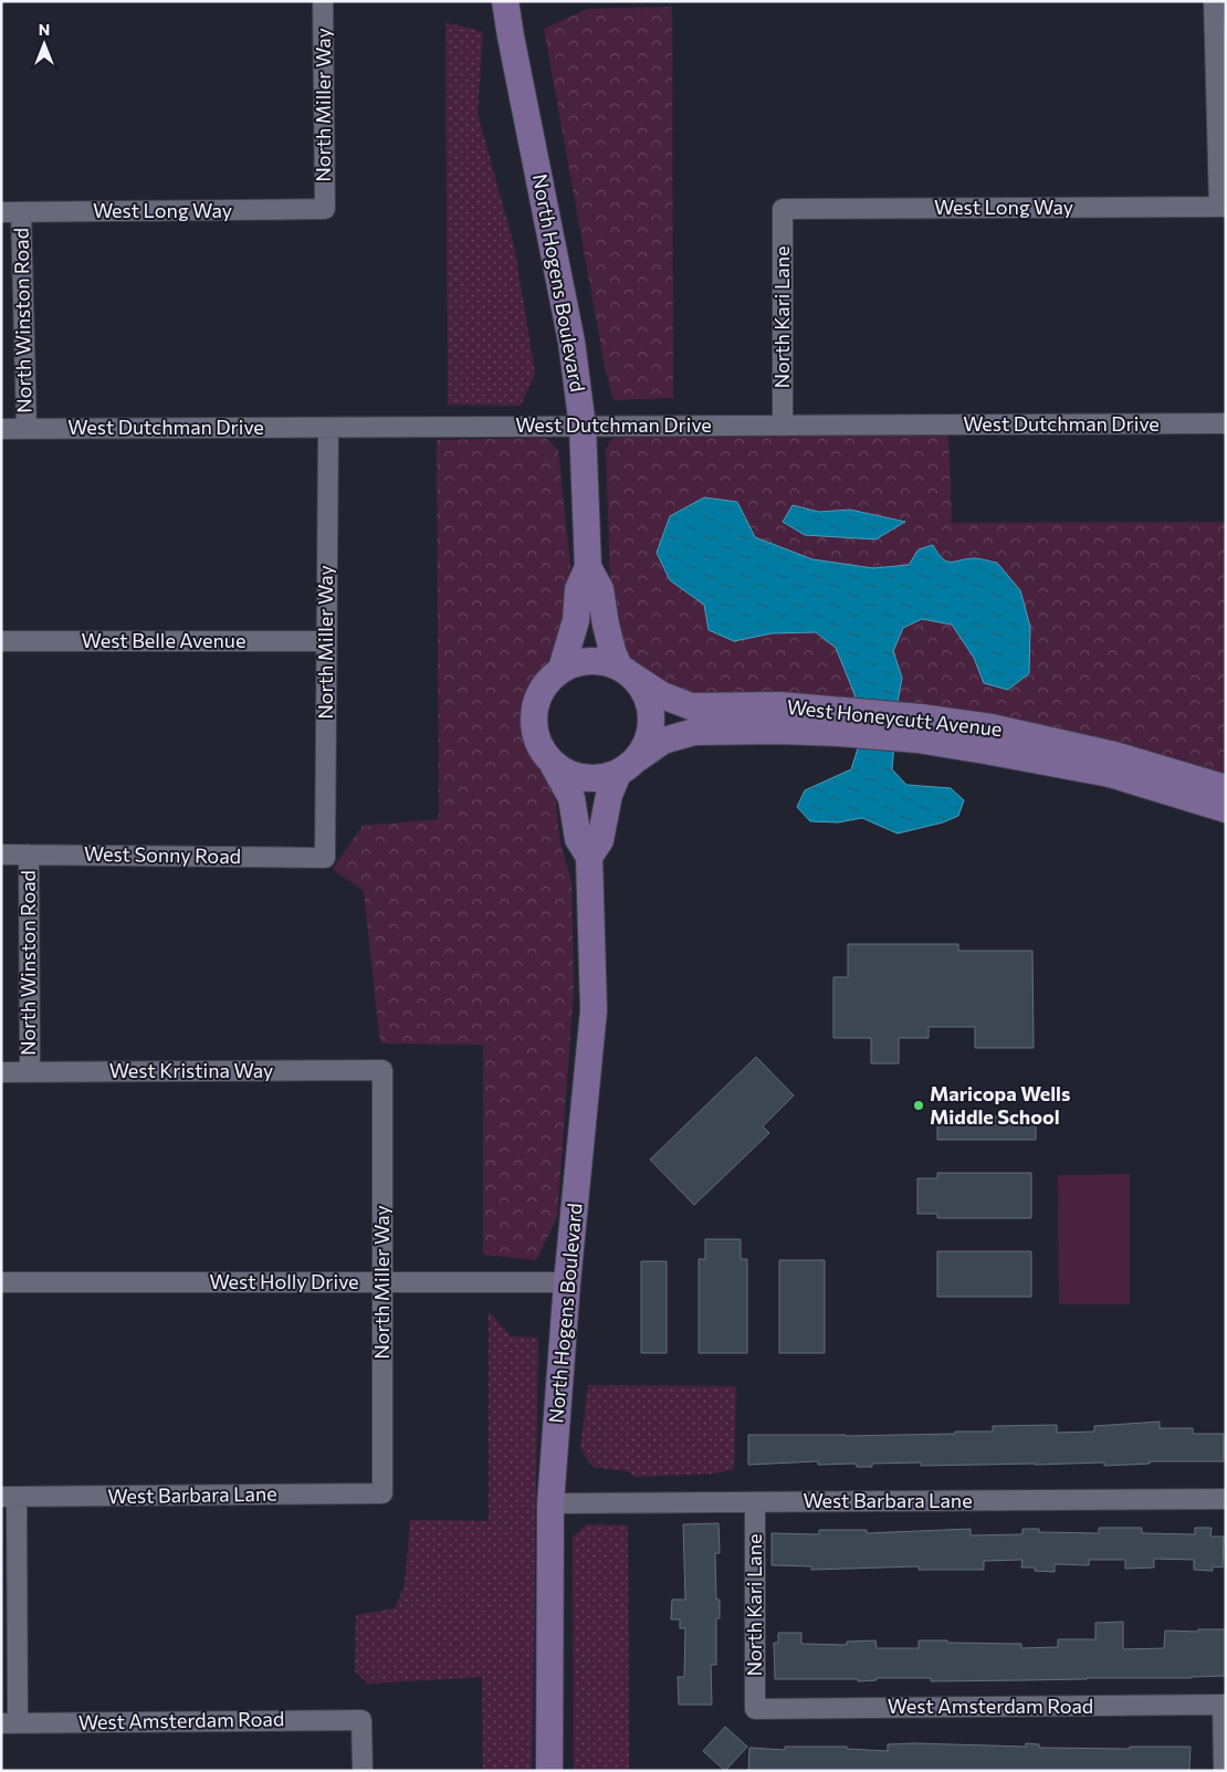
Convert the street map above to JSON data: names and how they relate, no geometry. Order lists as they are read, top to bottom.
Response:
{
  "streets": {
    "street": [
      "North Miller Way",
      "West Long Way",
      "North Hogens Boulevard",
      "North Kari Lane",
      "North Winston Road",
      "West Dutchman Drive",
      "West Belle Avenue",
      "West Honeycutt Avenue",
      "West Sonny Road",
      "West Kristina Way",
      "West Holly Drive",
      "West Barbara Lane",
      "West Amsterdam Road"
    ]
  },
  "crossings": [
    ["North Miller Way", "West Long Way"],
    ["North Miller Way", "West Dutchman Drive"],
    ["North Miller Way", "West Belle Avenue"],
    ["North Miller Way", "West Sonny Road"],
    ["North Miller Way", "West Kristina Way"],
    ["North Miller Way", "West Holly Drive"],
    ["North Miller Way", "West Barbara Lane"],
    ["West Long Way", "North Kari Lane"],
    ["West Long Way", "North Winston Road"],
    ["North Hogens Boulevard", "West Dutchman Drive"],
    ["North Hogens Boulevard", "West Honeycutt Avenue"],
    ["North Hogens Boulevard", "West Holly Drive"],
    ["North Hogens Boulevard", "West Barbara Lane"],
    ["North Kari Lane", "West Dutchman Drive"],
    ["North Kari Lane", "West Barbara Lane"],
    ["North Kari Lane", "West Amsterdam Road"],
    ["North Winston Road", "West Dutchman Drive"],
    ["North Winston Road", "West Sonny Road"],
    ["North Winston Road", "West Kristina Way"]
  ],
  "places": ["Maricopa Wells Middle School"],
  "north": "top"
}
